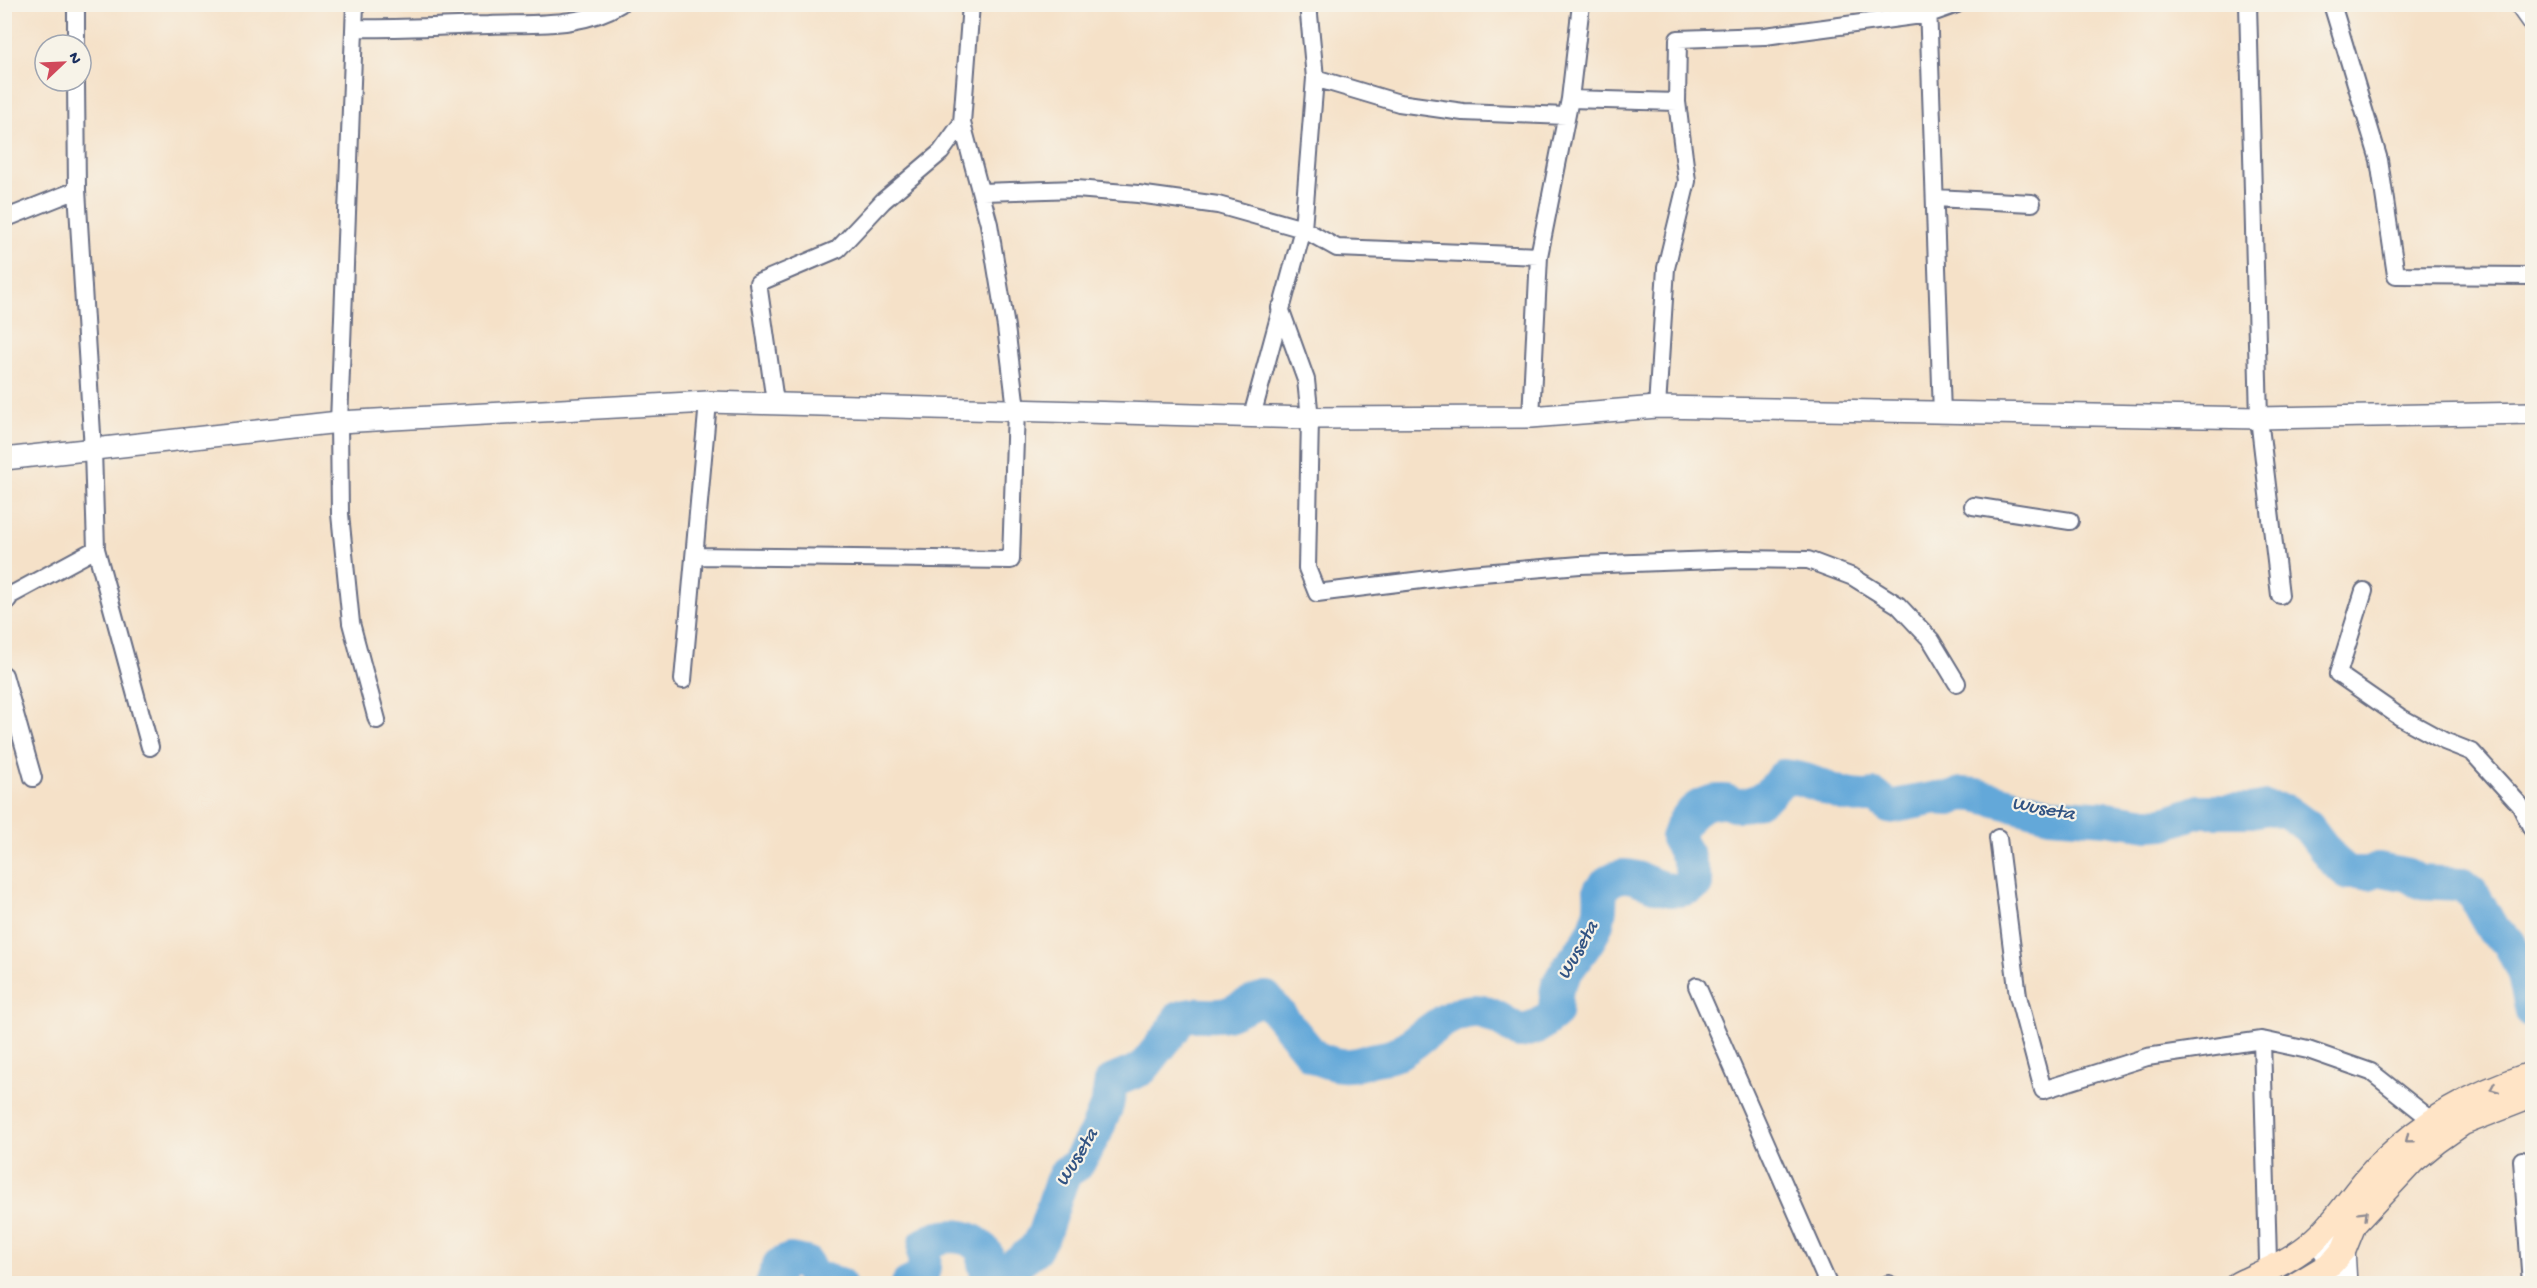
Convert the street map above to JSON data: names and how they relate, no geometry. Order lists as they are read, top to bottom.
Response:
{
  "water": ["Wuseta"],
  "north": "top right"
}
